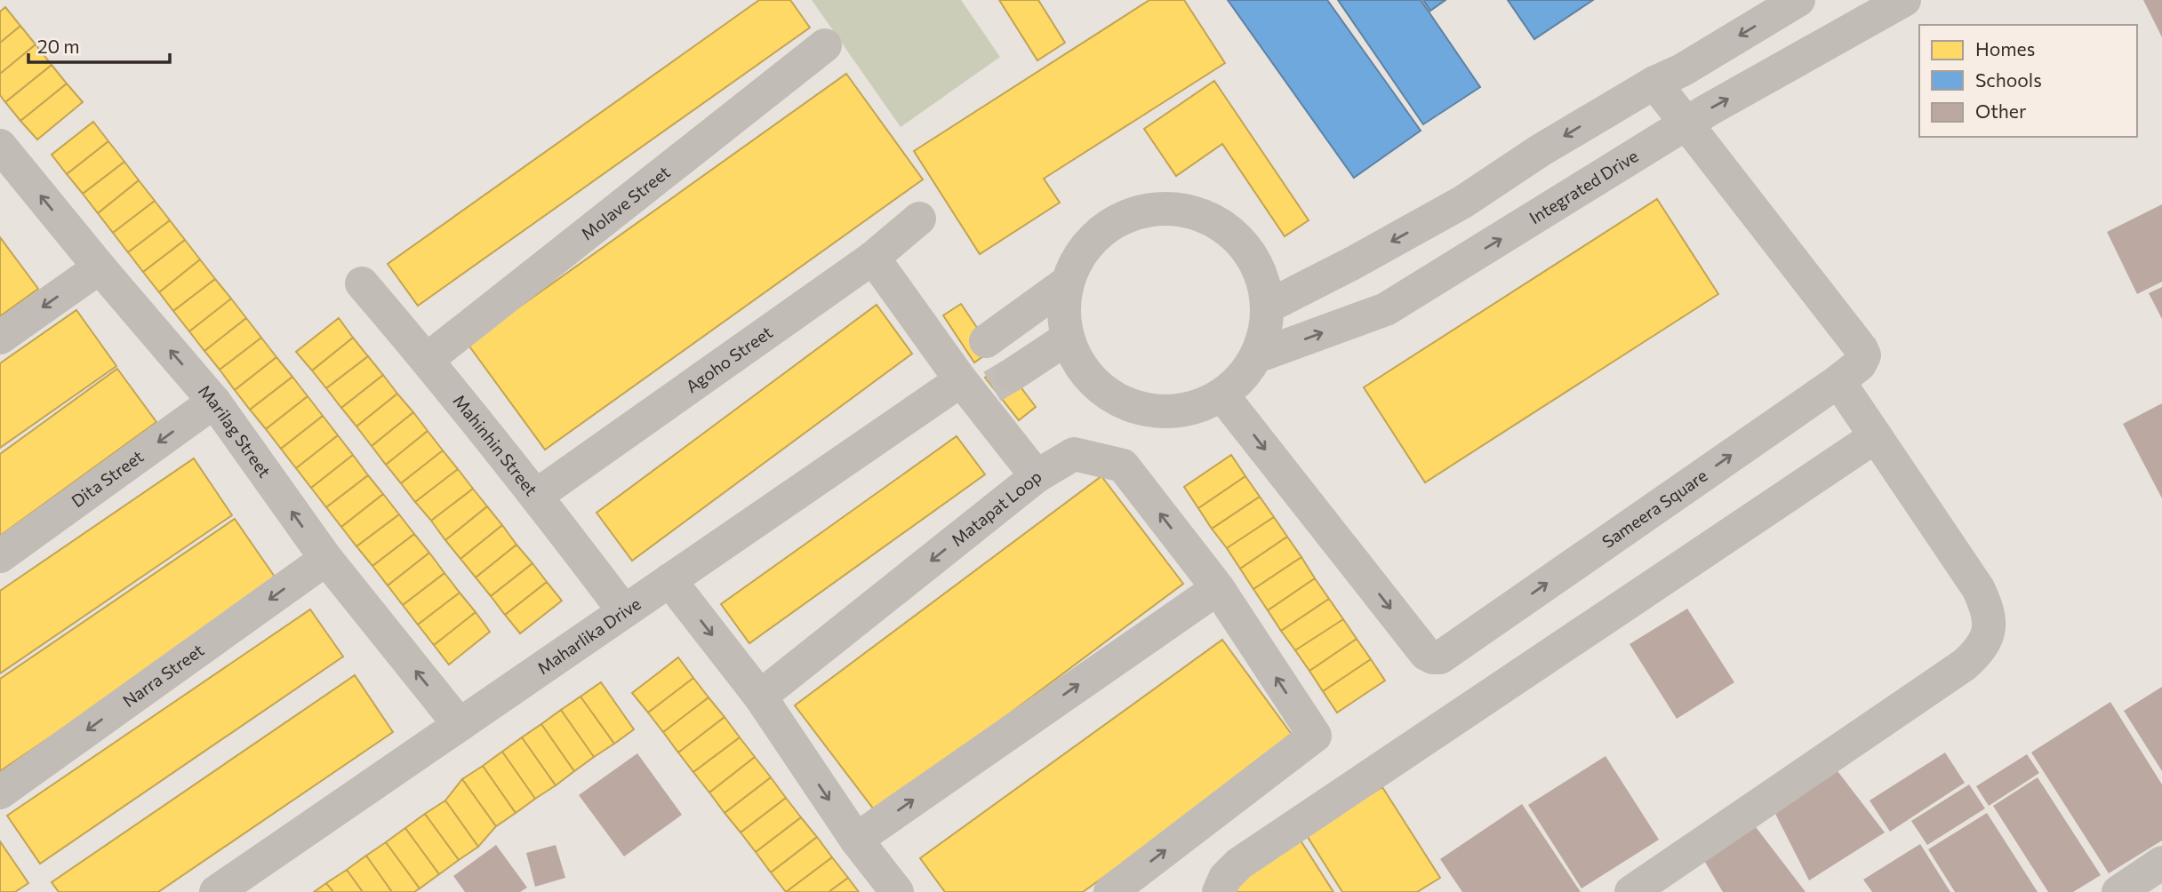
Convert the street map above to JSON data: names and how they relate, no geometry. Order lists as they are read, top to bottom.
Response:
{
  "streets": {
    "street": [
      "Integrated Drive",
      "Molave Street",
      "Agoho Street",
      "Marilag Street",
      "Mahinhin Street",
      "Dita Street",
      "Sameera Square",
      "Matapat Loop",
      "Maharlika Drive",
      "Narra Street"
    ]
  },
  "crossings": [
    ["Integrated Drive", "Sameera Square"],
    ["Molave Street", "Mahinhin Street"],
    ["Agoho Street", "Mahinhin Street"],
    ["Marilag Street", "Dita Street"],
    ["Marilag Street", "Maharlika Drive"],
    ["Marilag Street", "Narra Street"],
    ["Mahinhin Street", "Maharlika Drive"]
  ],
  "one_way": ["Marilag Street", "Narra Street"],
  "legend": ["Homes", "Schools", "Other"],
  "scale_bar": "20 m"
}
